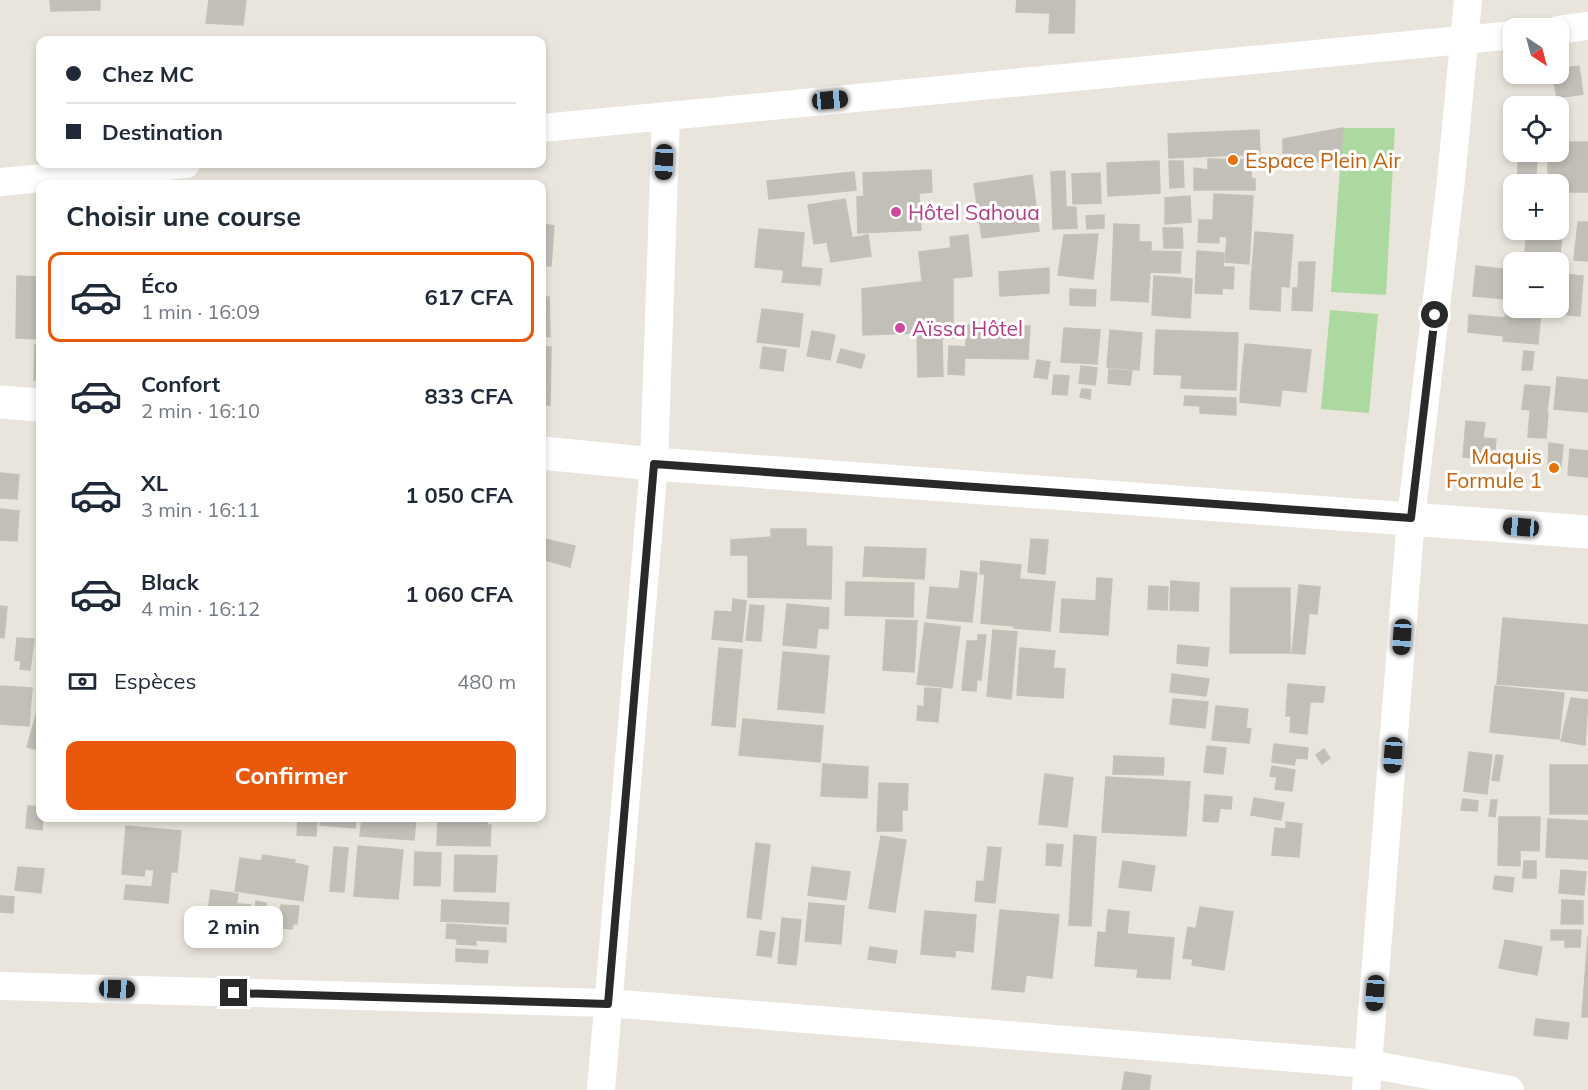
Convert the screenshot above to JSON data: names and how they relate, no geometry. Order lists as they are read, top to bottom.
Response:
{
  "places": [
    "Espace Plein Air",
    "Hôtel Sahoua",
    "Aïssa Hôtel",
    "Maquis Formule 1"
  ],
  "north": "bottom right",
  "page": {
    "map_buttons": ["+", "−"],
    "banner": ["Chez MC", "Destination"],
    "heading": "Choisir une course",
    "list": [
      {
        "name": "Éco",
        "note": "1 min · 16:09",
        "value": "617 CFA"
      },
      {
        "name": "Confort",
        "note": "2 min · 16:10",
        "value": "833 CFA"
      },
      {
        "name": "XL",
        "note": "3 min · 16:11",
        "value": "1 050 CFA"
      },
      {
        "name": "Black",
        "note": "4 min · 16:12",
        "value": "1 060 CFA"
      }
    ],
    "pay": ["Espèces", "480 m"],
    "buttons": "Confirmer",
    "bubble": "2 min"
  }
}
